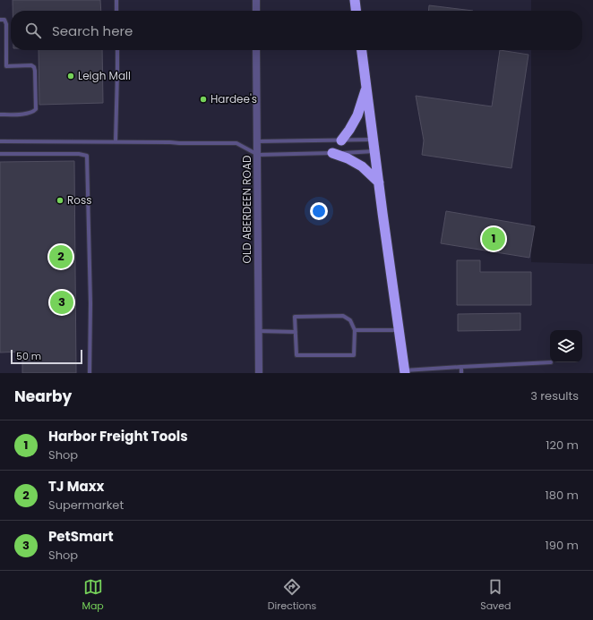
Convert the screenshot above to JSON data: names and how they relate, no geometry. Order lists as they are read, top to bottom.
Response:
{
  "streets": {
    "street": ["OLD ABERDEEN ROAD"]
  },
  "places": ["Leigh Mall", "Hardee's", "Ross"],
  "scale_bar": "50 m",
  "page": {
    "search": "Search here",
    "pins": ["1", "2", "3"],
    "scale": "50 m",
    "heading": ["Nearby", "3 results"],
    "list": [
      {
        "mark": "1",
        "name": "Harbor Freight Tools",
        "note": "Shop",
        "value": "120 m"
      },
      {
        "mark": "2",
        "name": "TJ Maxx",
        "note": "Supermarket",
        "value": "180 m"
      },
      {
        "mark": "3",
        "name": "PetSmart",
        "note": "Shop",
        "value": "190 m"
      }
    ],
    "nav": ["Map", "Directions", "Saved"]
  }
}
